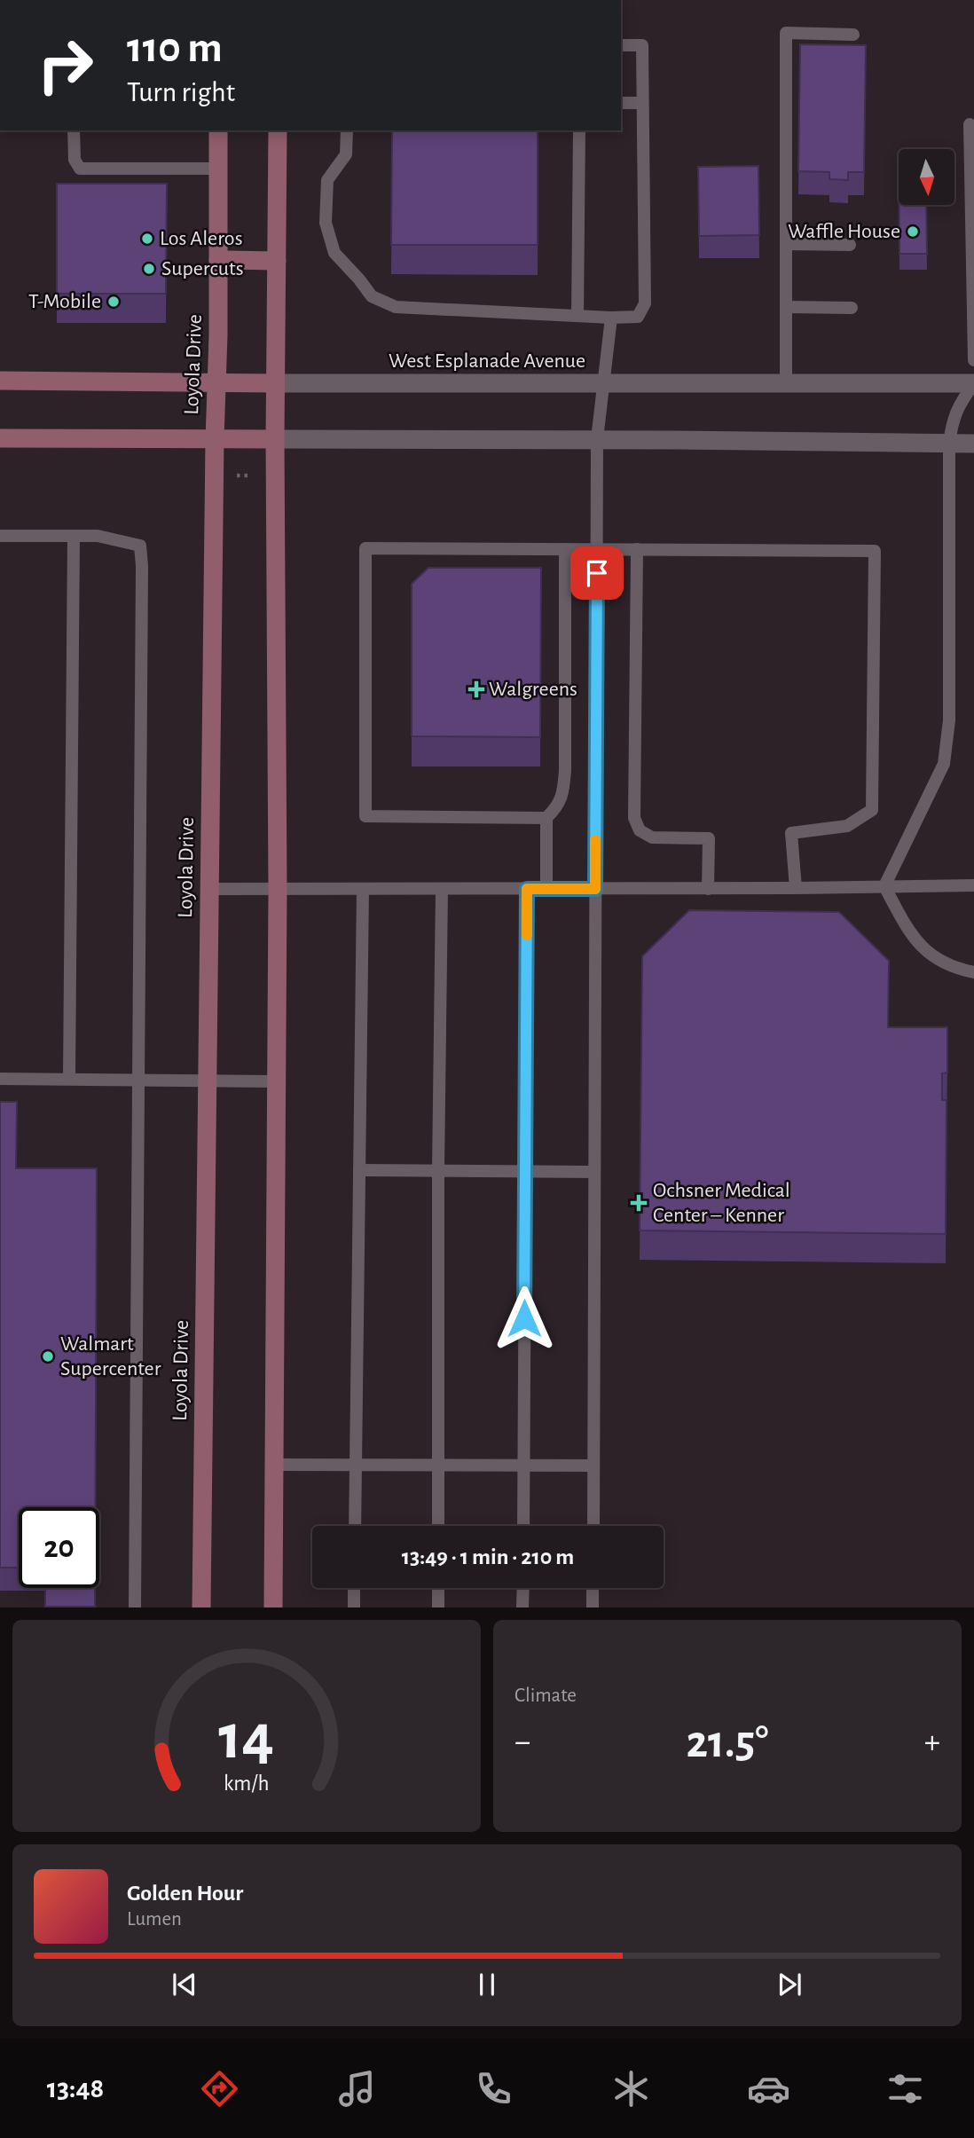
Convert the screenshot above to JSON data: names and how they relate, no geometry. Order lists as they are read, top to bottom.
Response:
{
  "streets": {
    "main road": ["West Esplanade Avenue", "Loyola Drive"]
  },
  "crossings": [
    ["West Esplanade Avenue", "Loyola Drive"]
  ],
  "places": {
    "other": [
      "Waffle House",
      "Los Aleros",
      "Supercuts",
      "T-Mobile",
      "Walmart Supercenter"
    ],
    "health": ["Walgreens", "Ochsner Medical Center – Kenner"]
  },
  "north": "bottom",
  "page": {
    "turn": ["110 m", "Turn right"],
    "limit": "20",
    "trip": "13:49 · 1 min · 210 m",
    "tile": "Climate",
    "heat": ["−", "21.5°", "+"],
    "song": ["Golden Hour", "Lumen"],
    "tabs": "13:48",
    "gauge": ["14", "km/h"]
  }
}
